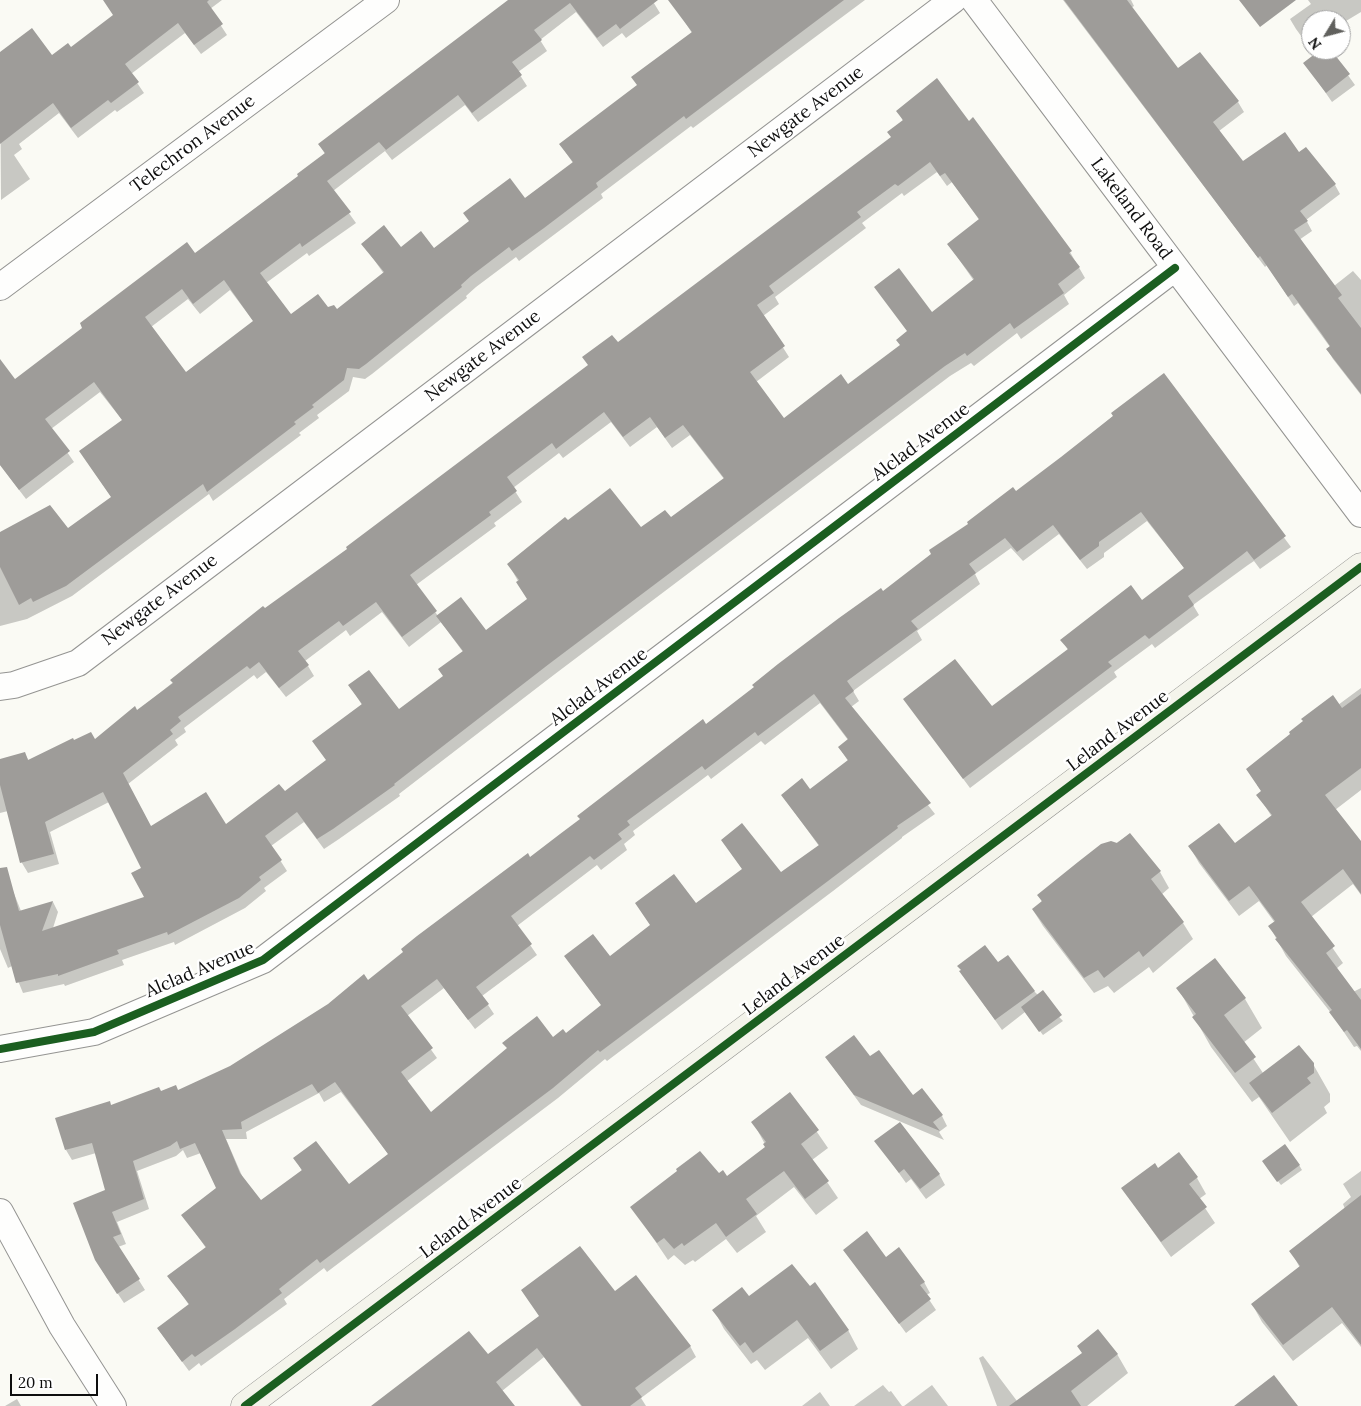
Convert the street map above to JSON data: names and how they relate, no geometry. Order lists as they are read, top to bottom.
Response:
{
  "streets": {
    "street": [
      "Newgate Avenue",
      "Telechron Avenue",
      "Lakeland Road",
      "Alclad Avenue",
      "Leland Avenue"
    ]
  },
  "crossings": [
    ["Lakeland Road", "Alclad Avenue"]
  ],
  "scale_bar": "20 m",
  "north": "bottom left"
}
